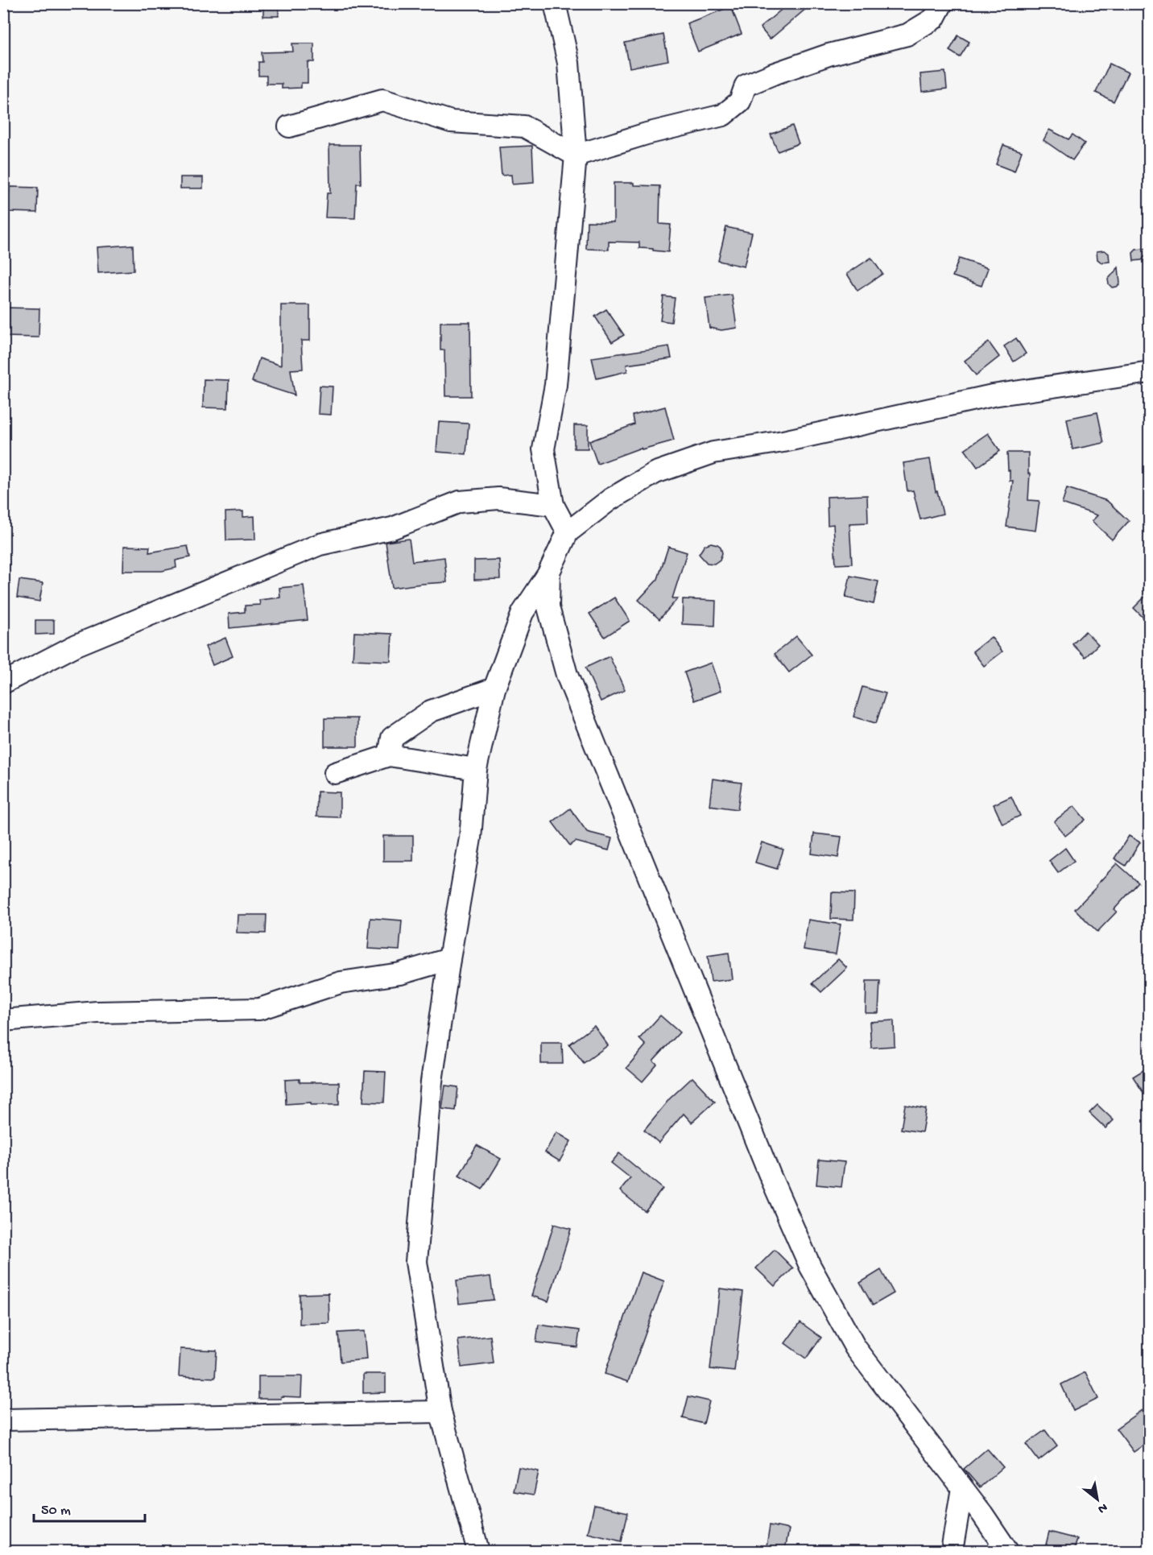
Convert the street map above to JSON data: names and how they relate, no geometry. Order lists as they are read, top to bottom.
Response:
{
  "scale_bar": "50 m",
  "north": "bottom right"
}
